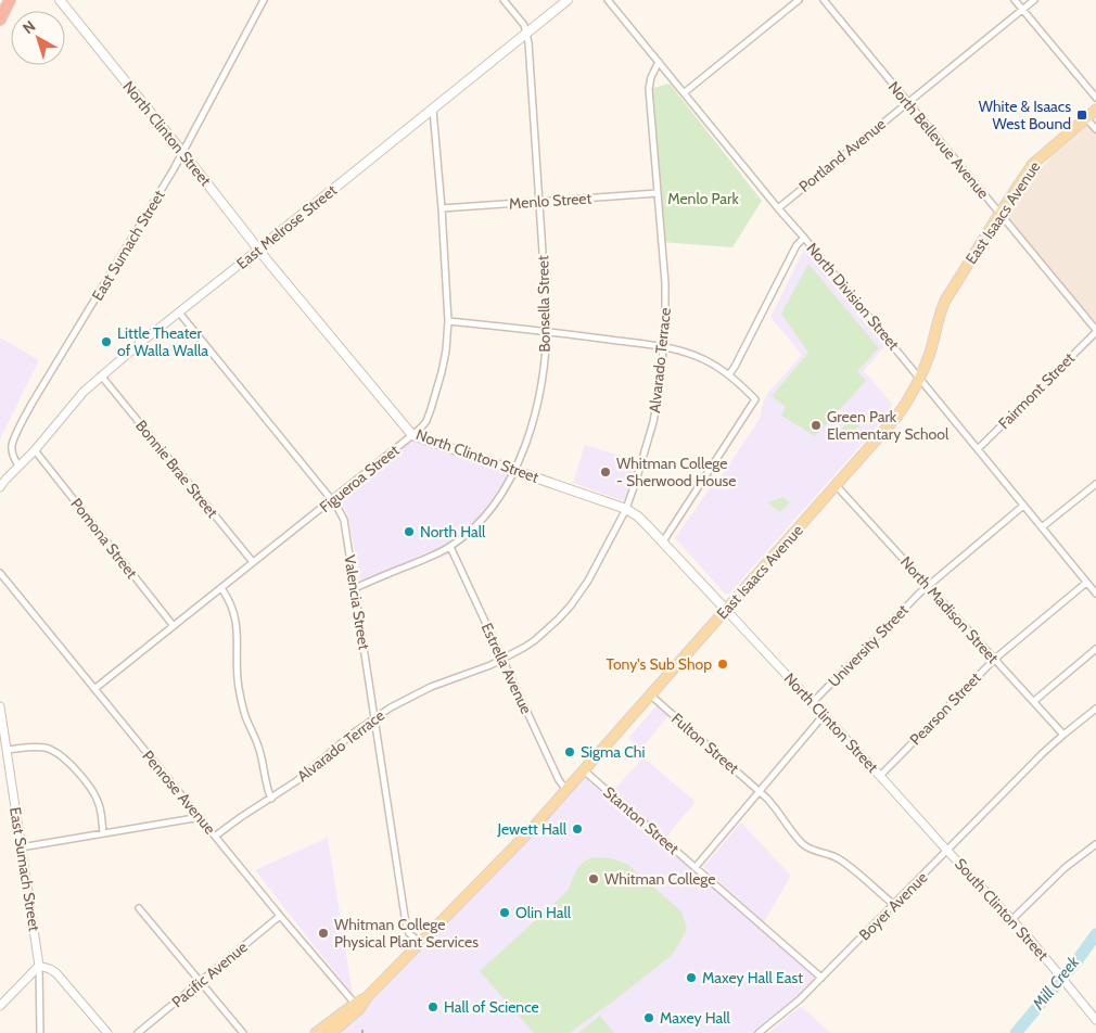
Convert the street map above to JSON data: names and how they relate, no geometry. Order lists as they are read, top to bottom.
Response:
{
  "streets": {
    "main road": ["North Clinton Street", "East Isaacs Avenue", "East Melrose Street"],
    "street": [
      "North Bellevue Avenue",
      "Portland Avenue",
      "Menlo Street",
      "East Sumach Street",
      "North Division Street",
      "Bonsella Street",
      "Alvarado Terrace",
      "Fairmont Street",
      "Bonnie Brae Street",
      "Figueroa Street",
      "Pomona Street",
      "Valencia Street",
      "North Madison Street",
      "University Street",
      "Estrella Avenue",
      "Pearson Street",
      "Fulton Street",
      "Penrose Avenue",
      "Stanton Street",
      "Boyer Avenue",
      "South Clinton Street",
      "Pacific Avenue"
    ]
  },
  "crossings": [
    ["North Clinton Street", "East Isaacs Avenue"],
    ["North Clinton Street", "East Melrose Street"],
    ["North Clinton Street", "East Sumach Street"],
    ["North Clinton Street", "Bonsella Street"],
    ["North Clinton Street", "Alvarado Terrace"],
    ["North Clinton Street", "Figueroa Street"],
    ["North Clinton Street", "University Street"],
    ["North Clinton Street", "Pearson Street"],
    ["North Clinton Street", "Boyer Avenue"],
    ["North Clinton Street", "South Clinton Street"],
    ["North Bellevue Avenue", "Portland Avenue"],
    ["North Bellevue Avenue", "East Isaacs Avenue"],
    ["North Bellevue Avenue", "Fairmont Street"],
    ["Portland Avenue", "North Division Street"],
    ["Menlo Street", "Bonsella Street"],
    ["Menlo Street", "Alvarado Terrace"],
    ["Menlo Street", "Figueroa Street"],
    ["East Isaacs Avenue", "North Division Street"],
    ["East Isaacs Avenue", "Valencia Street"],
    ["East Isaacs Avenue", "North Madison Street"],
    ["East Isaacs Avenue", "Estrella Avenue"],
    ["East Isaacs Avenue", "Fulton Street"],
    ["East Isaacs Avenue", "Penrose Avenue"],
    ["East Isaacs Avenue", "Stanton Street"],
    ["East Melrose Street", "East Sumach Street"],
    ["East Melrose Street", "Bonsella Street"],
    ["East Melrose Street", "Bonnie Brae Street"],
    ["East Melrose Street", "Figueroa Street"],
    ["East Melrose Street", "Pomona Street"],
    ["East Melrose Street", "Valencia Street"],
    ["North Division Street", "Alvarado Terrace"],
    ["North Division Street", "Fairmont Street"],
    ["North Division Street", "University Street"],
    ["North Division Street", "Pearson Street"],
    ["Bonsella Street", "Valencia Street"],
    ["Bonsella Street", "Estrella Avenue"],
    ["Alvarado Terrace", "Valencia Street"],
    ["Alvarado Terrace", "Estrella Avenue"],
    ["Alvarado Terrace", "Penrose Avenue"],
    ["Bonnie Brae Street", "Figueroa Street"],
    ["Figueroa Street", "Pomona Street"],
    ["Figueroa Street", "Valencia Street"],
    ["Figueroa Street", "Penrose Avenue"],
    ["North Madison Street", "University Street"],
    ["North Madison Street", "Pearson Street"],
    ["North Madison Street", "Boyer Avenue"],
    ["Fulton Street", "Boyer Avenue"],
    ["Penrose Avenue", "Pacific Avenue"],
    ["Stanton Street", "Boyer Avenue"],
    ["Boyer Avenue", "South Clinton Street"]
  ],
  "water": ["Mill Creek"],
  "parks": ["Menlo Park"],
  "places": {
    "transit": ["White & Isaacs West Bound"],
    "other": [
      "Little Theater of Walla Walla",
      "Green Park Elementary School",
      "Whitman College - Sherwood House",
      "North Hall",
      "Tony's Sub Shop",
      "Sigma Chi",
      "Jewett Hall",
      "Whitman College",
      "Olin Hall",
      "Whitman College Physical Plant Services",
      "Maxey Hall East",
      "Hall of Science",
      "Maxey Hall"
    ]
  },
  "north": "top left"
}
